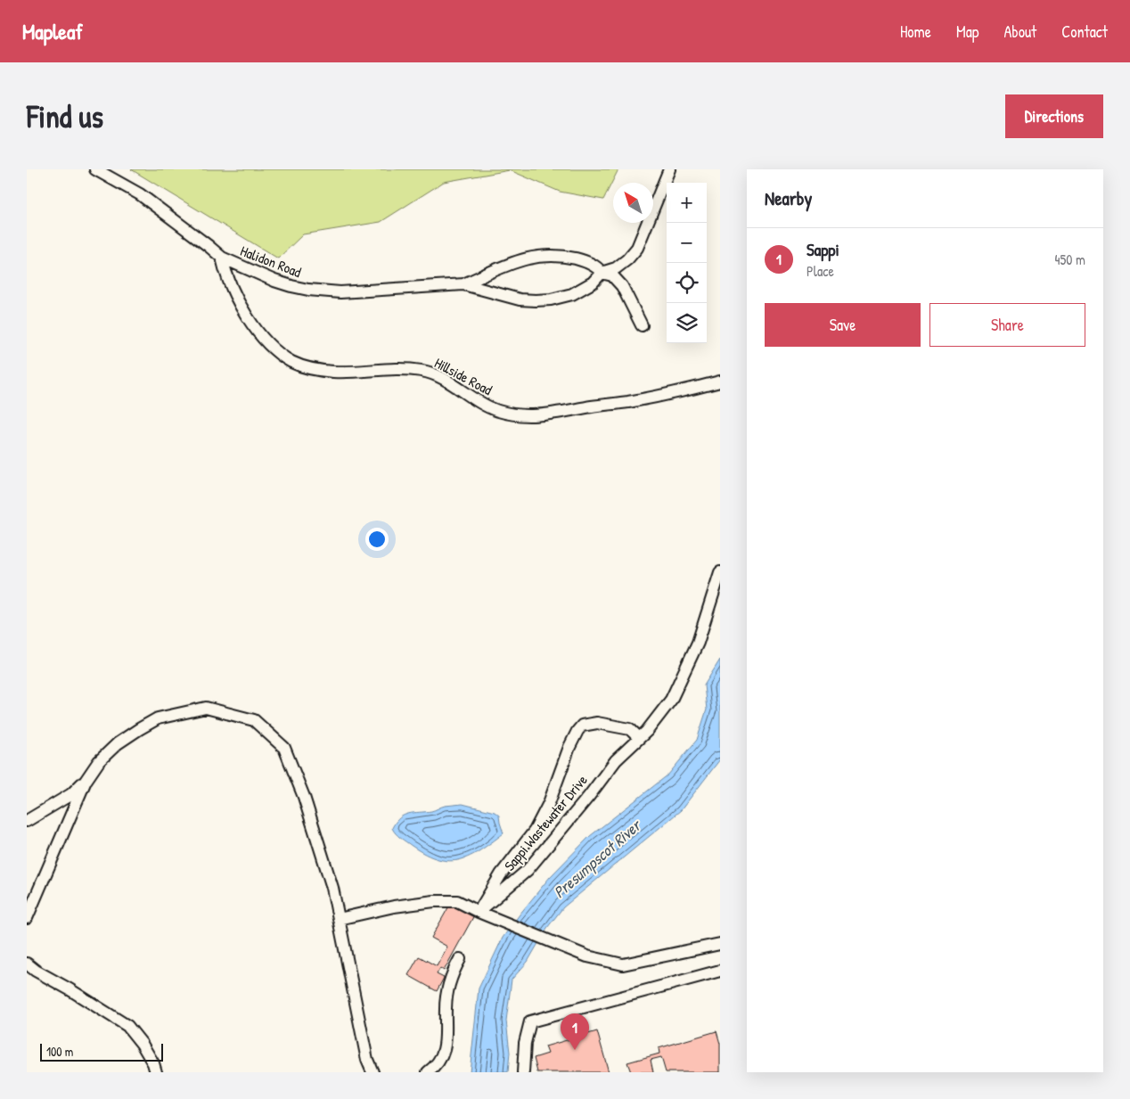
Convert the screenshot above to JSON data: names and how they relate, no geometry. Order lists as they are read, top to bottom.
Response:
{
  "streets": {
    "street": ["Halidon Road", "Hillside Road", "Sappi Wastewater Drive"]
  },
  "crossings": [
    ["Halidon Road", "Hillside Road"]
  ],
  "water": ["Presumpscot River"],
  "scale_bar": "100 m",
  "north": "top left",
  "page": {
    "header": "Mapleaf",
    "nav": [
      "Home",
      "Map",
      "About",
      "Contact"
    ],
    "buttons": [
      "Directions",
      ["Save", "Share"]
    ],
    "title": "Find us",
    "heading": "Nearby",
    "map_buttons": ["+", "−"],
    "list": [
      {
        "mark": "1",
        "name": "Sappi",
        "note": "Place",
        "value": "450 m"
      }
    ],
    "pins": "1",
    "scale": "100 m"
  }
}
